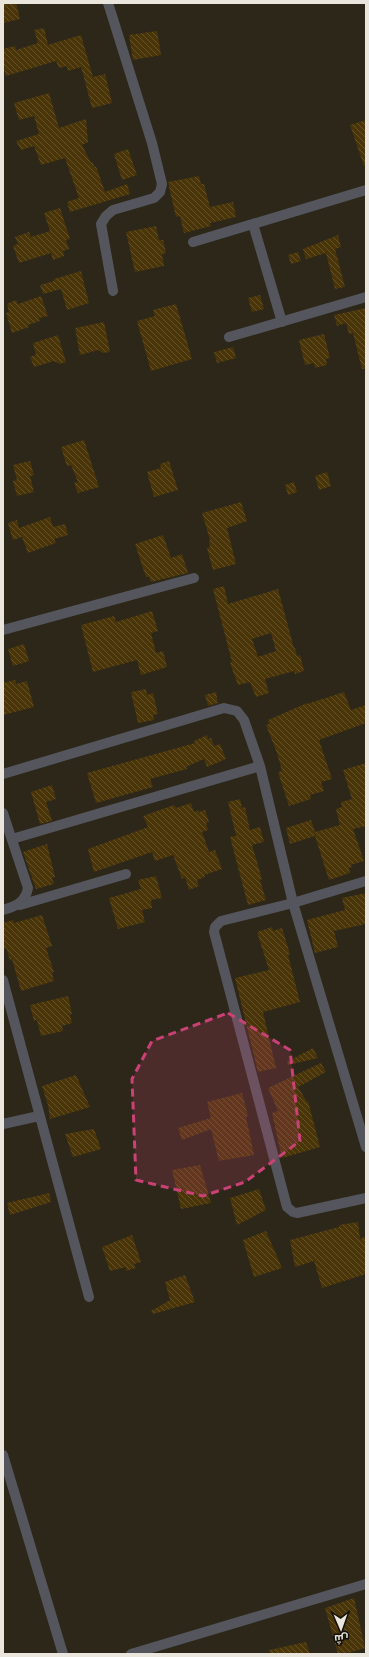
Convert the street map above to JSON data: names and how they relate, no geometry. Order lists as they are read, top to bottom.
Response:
{
  "north": "bottom"
}
